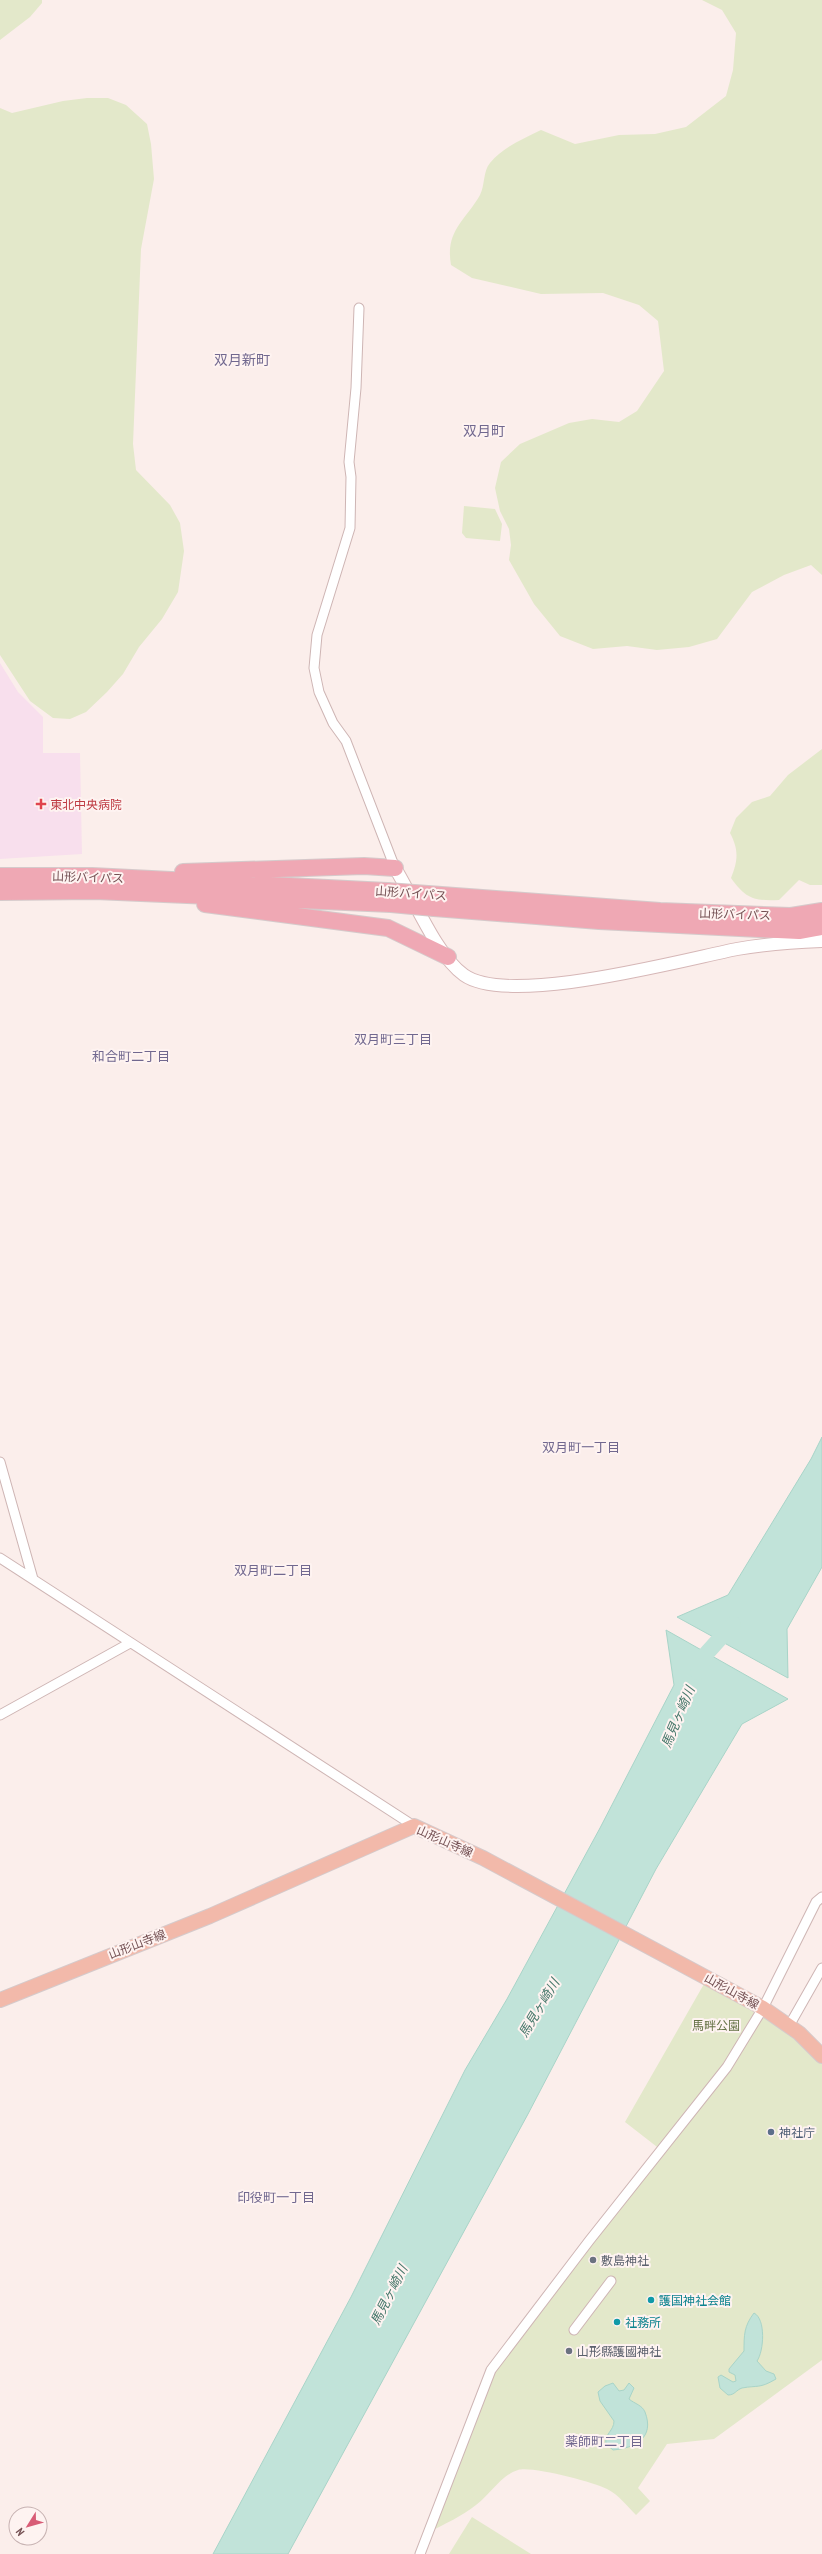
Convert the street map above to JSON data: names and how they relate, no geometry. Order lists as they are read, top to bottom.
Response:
{
  "streets": {
    "highway": ["山形バイパス"],
    "main road": ["山形山寺線"]
  },
  "districts": [
    "双月新町",
    "双月町",
    "双月町三丁目",
    "和合町二丁目",
    "双月町一丁目",
    "双月町二丁目",
    "印役町一丁目",
    "薬師町二丁目"
  ],
  "water": ["馬見ヶ崎川"],
  "parks": ["馬畔公園"],
  "places": {
    "health": ["東北中央病院"],
    "other": [
      "神社庁",
      "敷島神社",
      "護国神社会館",
      "社務所",
      "山形縣護國神社"
    ]
  },
  "north": "bottom left"
}
